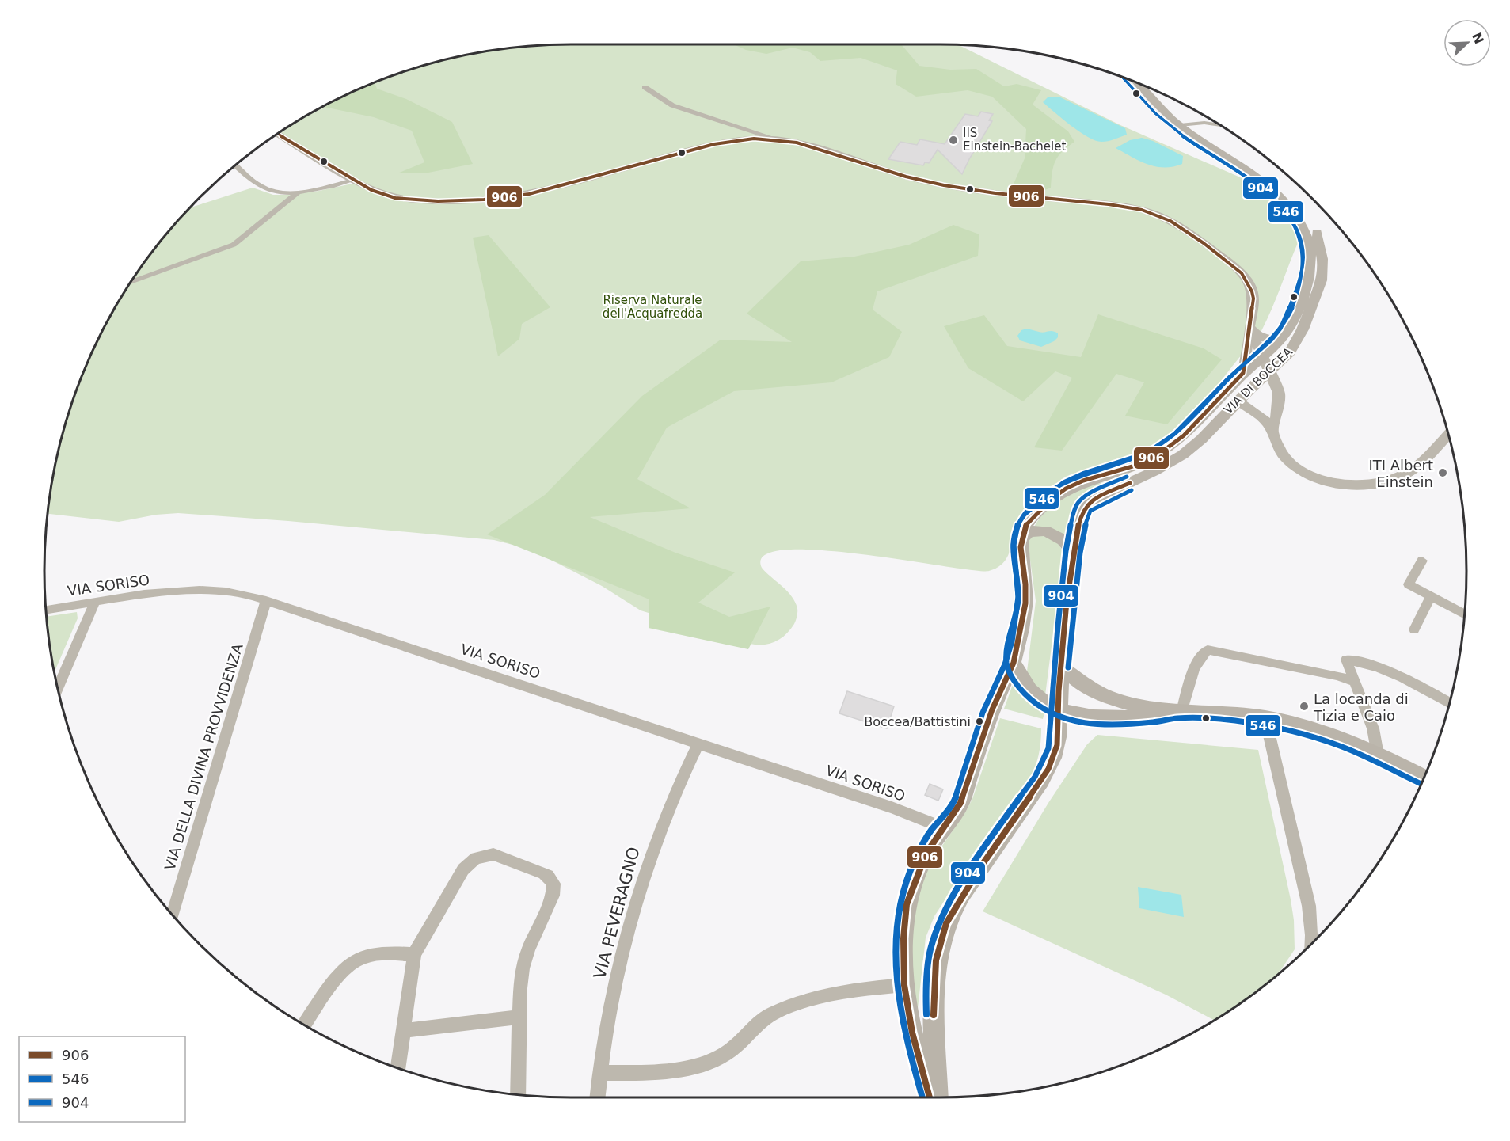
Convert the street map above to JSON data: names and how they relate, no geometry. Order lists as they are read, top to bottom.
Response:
{
  "streets": {
    "main road": ["VIA DI BOCCEA"],
    "street": ["VIA SORISO", "VIA DELLA DIVINA PROVVIDENZA", "VIA PEVERAGNO"]
  },
  "crossings": [
    ["VIA DI BOCCEA", "VIA SORISO"],
    ["VIA SORISO", "VIA DELLA DIVINA PROVVIDENZA"],
    ["VIA SORISO", "VIA PEVERAGNO"]
  ],
  "parks": ["Riserva Naturale dell'Acquafredda"],
  "places": [
    "IIS Einstein-Bachelet",
    "ITI Albert Einstein",
    "La locanda di Tizia e Caio",
    "Boccea/Battistini"
  ],
  "lines": ["transit line 546", "transit line 904", "transit line 906"],
  "legend": ["906", "546", "904"],
  "north": "top right"
}
